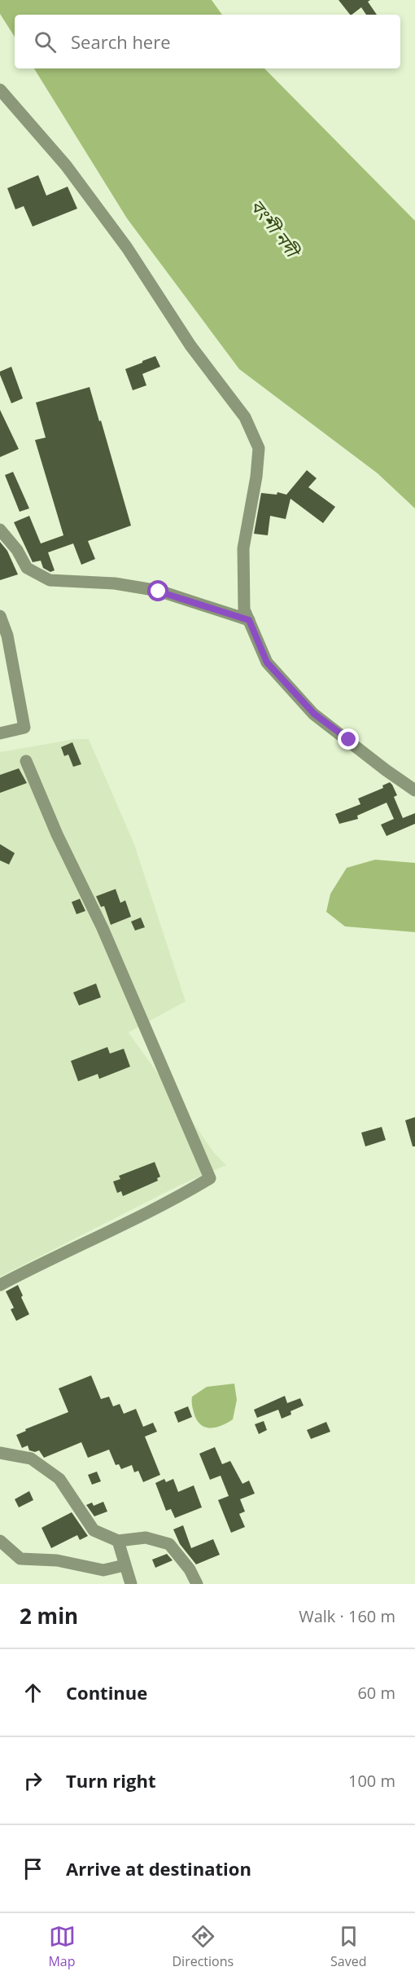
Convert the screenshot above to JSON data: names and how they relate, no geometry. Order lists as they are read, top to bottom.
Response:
{
  "water": ["বংশী নদী"],
  "page": {
    "search": "Search here",
    "heading": ["2 min", "Walk · 160 m"],
    "list": [
      ["Continue", "60 m"],
      ["Turn right", "100 m"],
      "Arrive at destination"
    ],
    "nav": ["Map", "Directions", "Saved"]
  }
}
